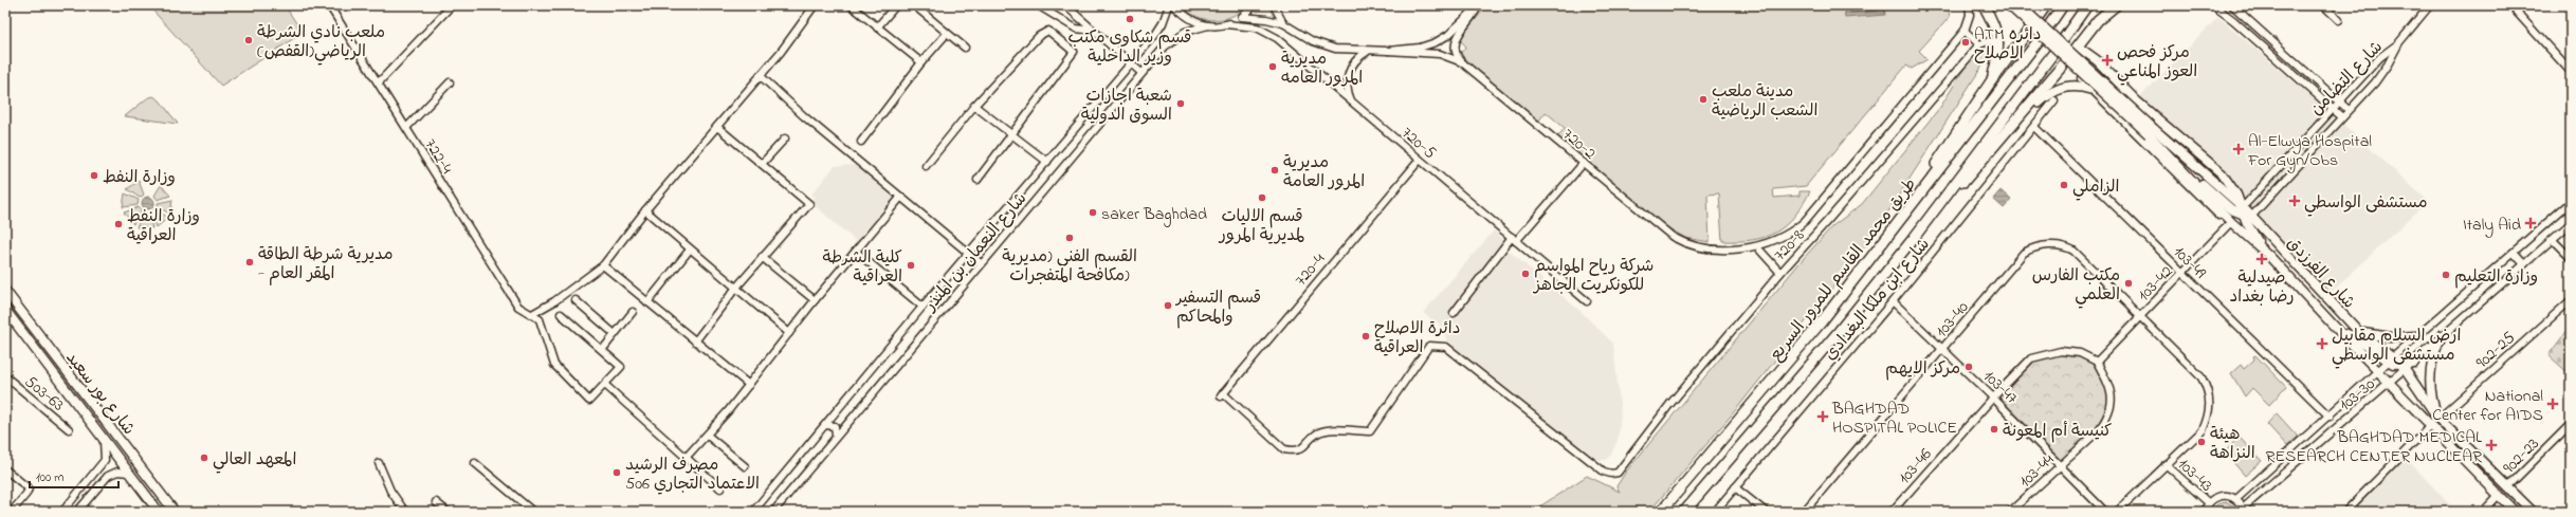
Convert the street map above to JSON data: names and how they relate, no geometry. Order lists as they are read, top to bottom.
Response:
{
  "streets": {
    "highway": ["طريق محمد القاسم للمرور السريع"],
    "main road": ["شارع الفرزدق", "شارع بور سعيد"],
    "street": [
      "شارع التضامن",
      "720-5",
      "720-2",
      "722-4",
      "720-8",
      "شارع النعمان بن المنذر",
      "103-49",
      "720-4",
      "103-42",
      "شارع ابن ملكا البغدادي",
      "103-40",
      "902-25",
      "103-47",
      "503-63",
      "103-30",
      "902-23",
      "103-46",
      "103-44",
      "103-43"
    ]
  },
  "crossings": [
    ["شارع التضامن", "شارع الفرزدق"],
    ["720-5", "720-4"],
    ["720-2", "720-8"],
    ["720-8", "720-4"],
    ["103-49", "103-42"],
    ["103-49", "شارع ابن ملكا البغدادي"],
    ["103-49", "103-30"],
    ["شارع الفرزدق", "103-42"],
    ["شارع الفرزدق", "902-25"],
    ["شارع الفرزدق", "103-30"],
    ["شارع الفرزدق", "902-23"],
    ["103-42", "103-40"],
    ["103-42", "103-47"],
    ["103-42", "103-46"],
    ["103-42", "103-44"],
    ["شارع ابن ملكا البغدادي", "103-47"],
    ["103-40", "103-47"],
    ["103-40", "103-43"],
    ["103-47", "103-46"],
    ["103-47", "103-44"],
    ["103-46", "103-44"]
  ],
  "places": {
    "other": [
      "قسم شكاوى مكتب وزير الداخلية",
      "ملعب نادي الشرطة الرياضي(القفص)",
      "ATM دائره الاصلاح",
      "مديرية المرور العامه",
      "مدينة ملعب الشعب الرياضية",
      "شعبة اجازات السوق الدولية",
      "مديرية المرور العامة",
      "وزارة النفط",
      "الزاملي",
      "قسم الاليات لمديرية المرور",
      "saker Baghdad",
      "وزارة النفط العراقية",
      "القسم الفني (مديرية مكافحة المتفجرات)",
      "مديرية شرطة الطاقة - المقر العام",
      "كلية الشرطة العراقية",
      "شركة رياح المواسم للكونكريت الجاهز",
      "وزارة التعليم",
      "مكتب الفارس العلمي",
      "قسم التسفير والمحاكم",
      "دائرة الاصلاح العراقية",
      "مركز الايهم",
      "كنيسة أم المعونة",
      "هيئة النزاهة",
      "المعهد العالي",
      "مصرف الرشيد الاعتماد التجاري 506"
    ],
    "health": [
      "مركز فحص العوز المناعي",
      "Al-Elwya Hospital For Gyn/Obs",
      "مستشفى الواسطي",
      "Italy Aid",
      "صيدلية رضا بغداد",
      "ارض السلام مقابيل مستشفى الواسطي",
      "National Center for AIDS",
      "BAGHDAD HOSPITAL POLICE",
      "BAGHDAD MEDICAL RESEARCH CENTER NUCLEAR"
    ]
  },
  "scale_bar": "100 m"
}
